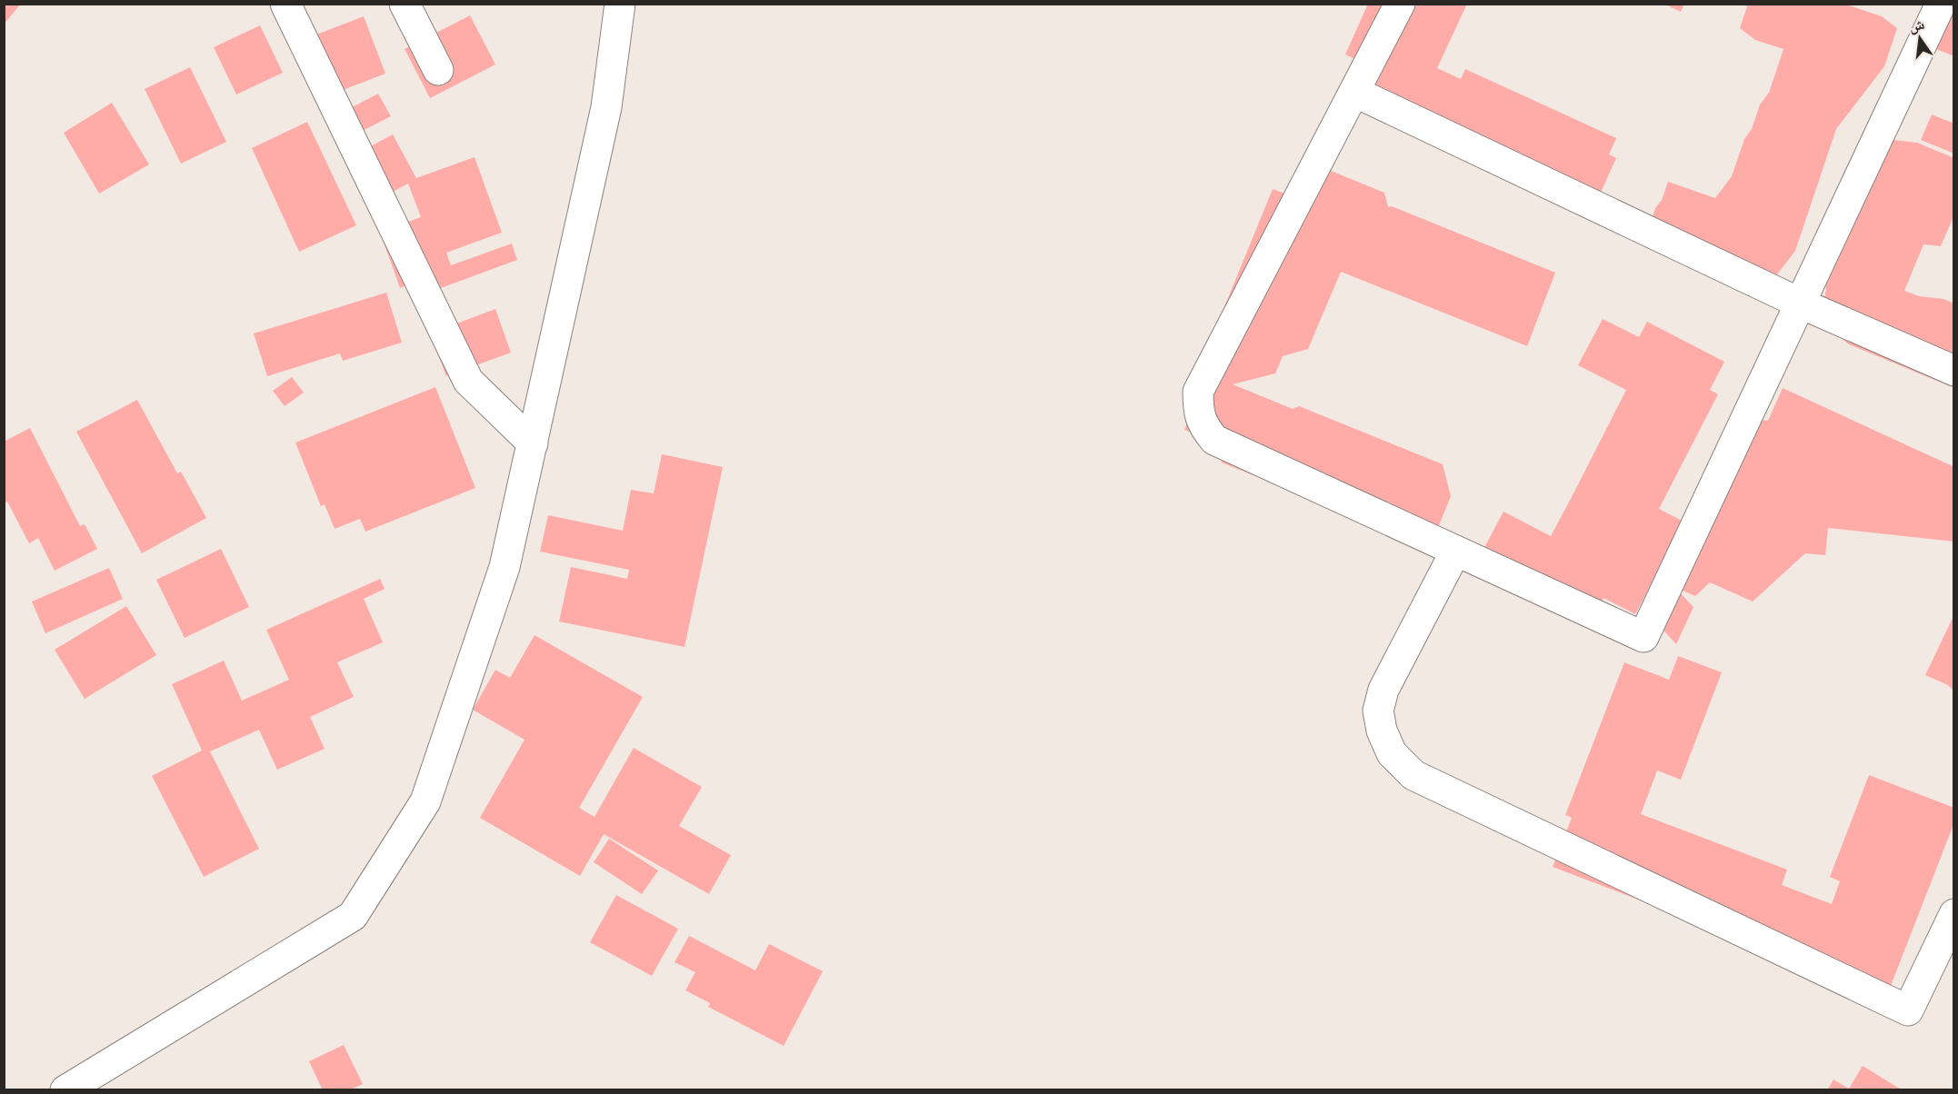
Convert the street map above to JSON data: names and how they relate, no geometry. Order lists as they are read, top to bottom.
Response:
{
  "north": "top"
}
